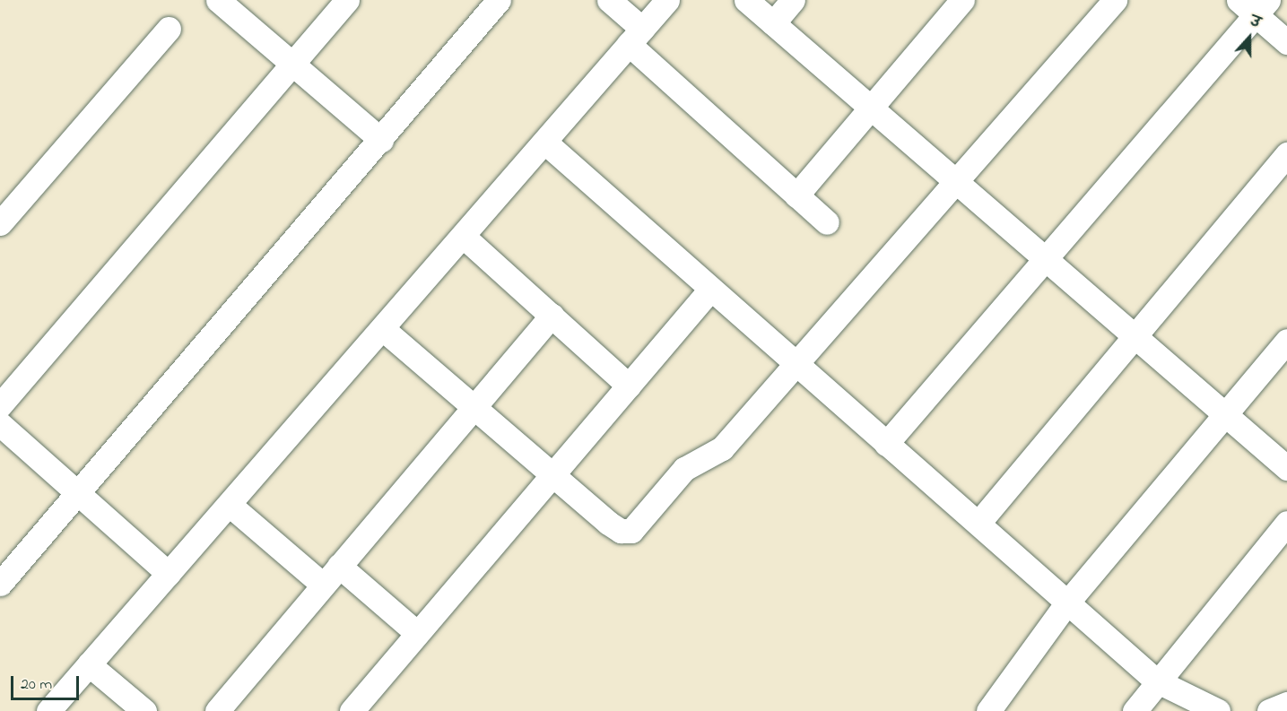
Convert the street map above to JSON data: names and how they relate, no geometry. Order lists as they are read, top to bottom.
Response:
{
  "scale_bar": "20 m",
  "north": "top"
}
